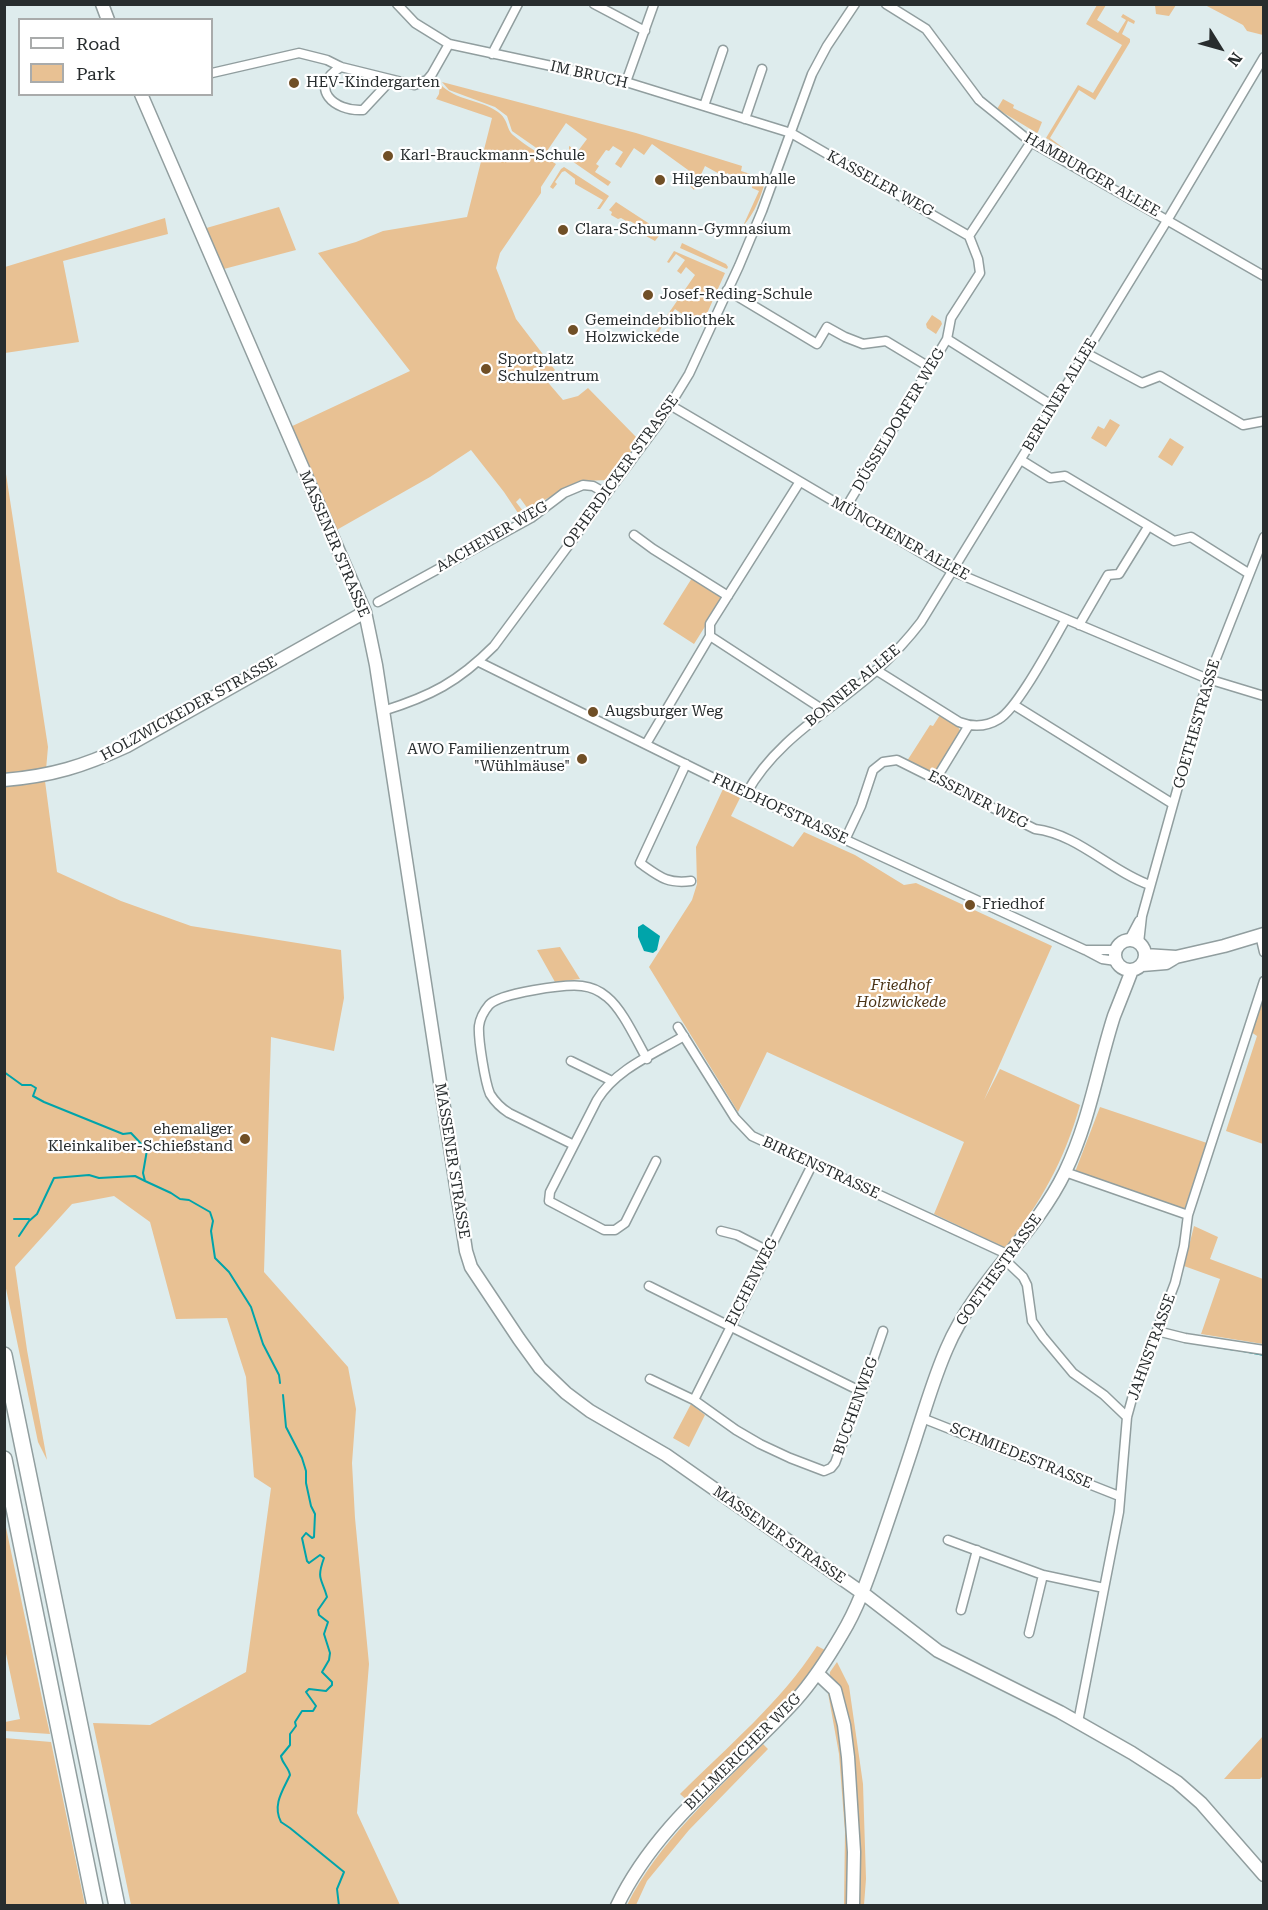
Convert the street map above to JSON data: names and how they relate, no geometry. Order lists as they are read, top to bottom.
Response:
{
  "streets": {
    "street": [
      "IM BRUCH",
      "HAMBURGER ALLEE",
      "KASSELER WEG",
      "BERLINER ALLEE",
      "DÜSSELDORFER WEG",
      "OPHERDICKER STRASSE",
      "AACHENER WEG",
      "MÜNCHENER ALLEE",
      "MASSENER STRASSE",
      "BONNER ALLEE",
      "HOLZWICKEDER STRASSE",
      "GOETHESTRASSE",
      "ESSENER WEG",
      "FRIEDHOFSTRASSE",
      "BIRKENSTRASSE",
      "EICHENWEG",
      "JAHNSTRASSE",
      "BUCHENWEG",
      "SCHMIEDESTRASSE",
      "BILLMERICHER WEG"
    ]
  },
  "crossings": [
    ["IM BRUCH", "KASSELER WEG"],
    ["IM BRUCH", "OPHERDICKER STRASSE"],
    ["HAMBURGER ALLEE", "BERLINER ALLEE"],
    ["KASSELER WEG", "DÜSSELDORFER WEG"],
    ["KASSELER WEG", "OPHERDICKER STRASSE"],
    ["BERLINER ALLEE", "MÜNCHENER ALLEE"],
    ["BERLINER ALLEE", "BONNER ALLEE"],
    ["DÜSSELDORFER WEG", "MÜNCHENER ALLEE"],
    ["OPHERDICKER STRASSE", "AACHENER WEG"],
    ["OPHERDICKER STRASSE", "MÜNCHENER ALLEE"],
    ["OPHERDICKER STRASSE", "MASSENER STRASSE"],
    ["OPHERDICKER STRASSE", "FRIEDHOFSTRASSE"],
    ["MÜNCHENER ALLEE", "BONNER ALLEE"],
    ["MÜNCHENER ALLEE", "GOETHESTRASSE"],
    ["MASSENER STRASSE", "HOLZWICKEDER STRASSE"],
    ["MASSENER STRASSE", "GOETHESTRASSE"],
    ["MASSENER STRASSE", "JAHNSTRASSE"],
    ["MASSENER STRASSE", "BILLMERICHER WEG"],
    ["BONNER ALLEE", "FRIEDHOFSTRASSE"],
    ["GOETHESTRASSE", "ESSENER WEG"],
    ["GOETHESTRASSE", "FRIEDHOFSTRASSE"],
    ["GOETHESTRASSE", "BIRKENSTRASSE"],
    ["GOETHESTRASSE", "SCHMIEDESTRASSE"],
    ["GOETHESTRASSE", "BILLMERICHER WEG"],
    ["ESSENER WEG", "FRIEDHOFSTRASSE"],
    ["BIRKENSTRASSE", "EICHENWEG"],
    ["EICHENWEG", "BUCHENWEG"],
    ["JAHNSTRASSE", "SCHMIEDESTRASSE"]
  ],
  "parks": ["Friedhof Holzwickede"],
  "places": [
    "HEV-Kindergarten",
    "Karl-Brauckmann-Schule",
    "Hilgenbaumhalle",
    "Clara-Schumann-Gymnasium",
    "Josef-Reding-Schule",
    "Gemeindebibliothek Holzwickede",
    "Sportplatz Schulzentrum",
    "Augsburger Weg",
    "AWO Familienzentrum \"Wühlmäuse\"",
    "Friedhof",
    "ehemaliger Kleinkaliber-Schießstand"
  ],
  "legend": ["Road", "Park"],
  "north": "bottom right"
}
